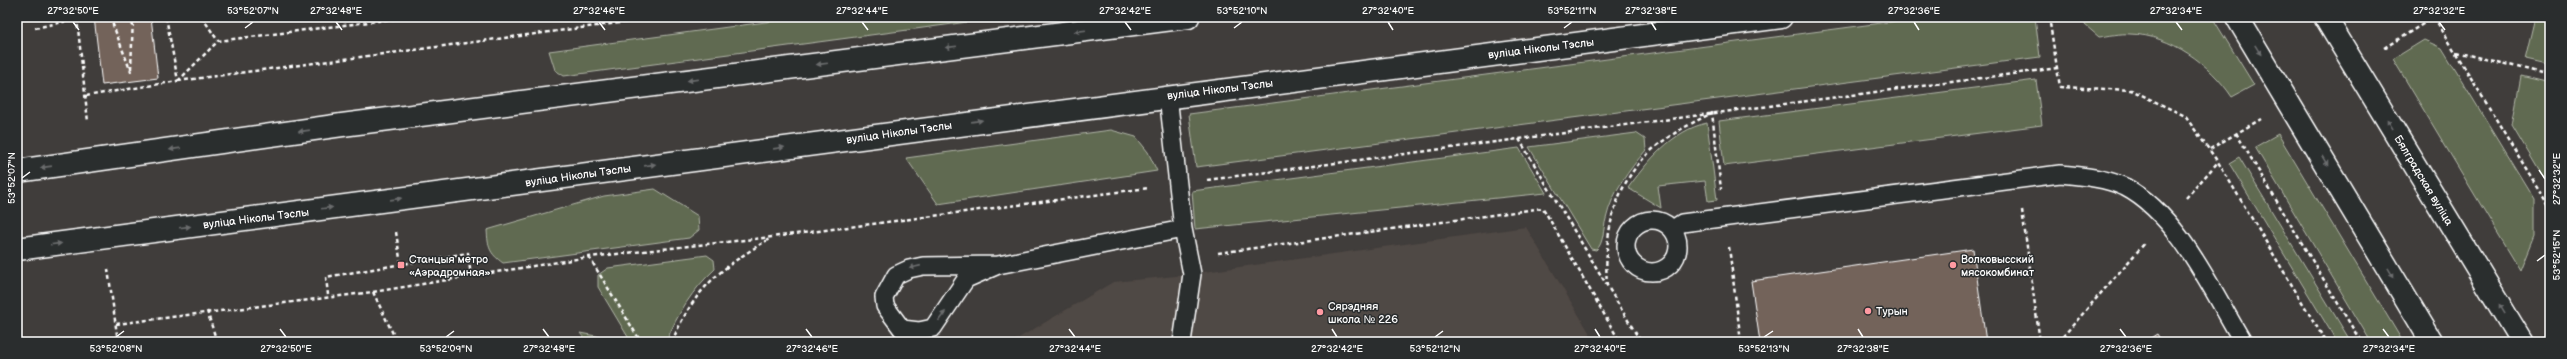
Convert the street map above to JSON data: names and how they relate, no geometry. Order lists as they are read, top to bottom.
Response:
{
  "streets": {
    "main road": ["вуліца Ніколы Тэслы", "Бялградская вуліца"]
  },
  "places": {
    "transit": ["Станцыя метро «Аэрадромная»"],
    "other": ["Волковысский мясокомбинат", "Турын", "Сярэдняя школа № 226"]
  },
  "coordinates": [
    "27°32'50\"E",
    "53°52'07\"N",
    "27°32'48\"E",
    "27°32'46\"E",
    "27°32'44\"E",
    "27°32'42\"E",
    "53°52'10\"N",
    "27°32'40\"E",
    "53°52'11\"N",
    "27°32'38\"E",
    "27°32'36\"E",
    "27°32'34\"E",
    "27°32'32\"E",
    "53°52'15\"N",
    "53°52'08\"N",
    "53°52'09\"N",
    "53°52'12\"N",
    "53°52'13\"N"
  ]
}
